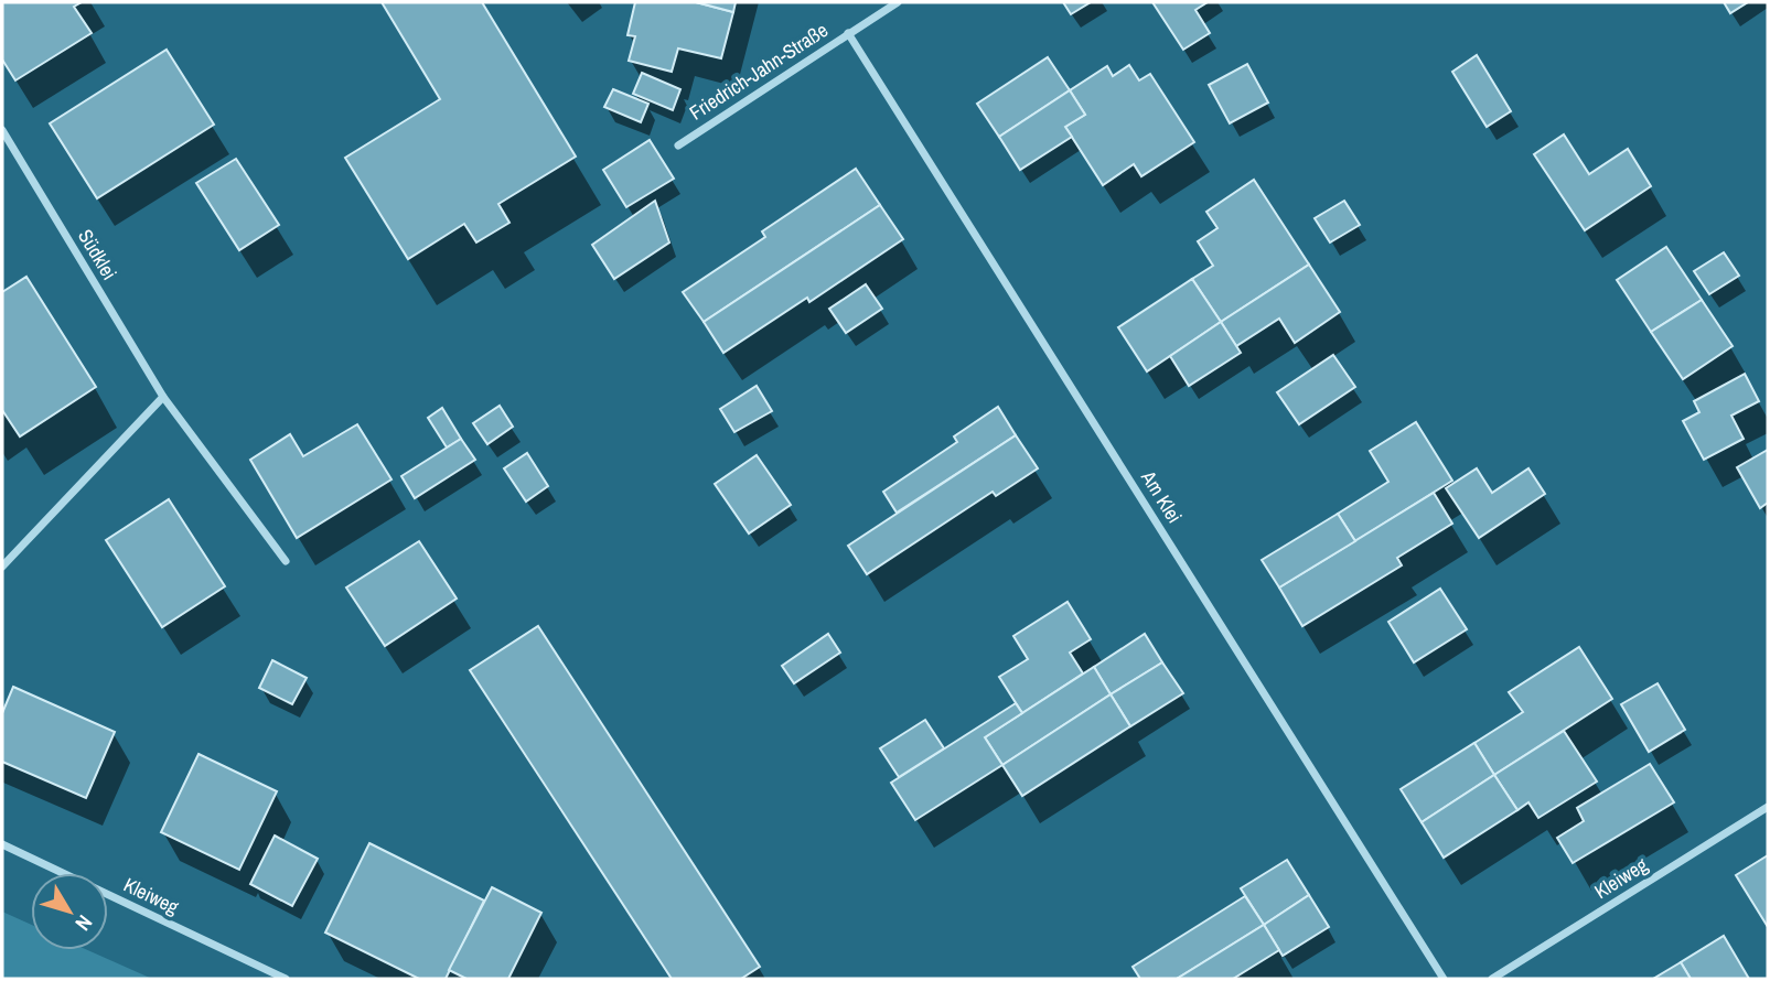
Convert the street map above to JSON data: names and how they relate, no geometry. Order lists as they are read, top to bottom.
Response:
{
  "streets": {
    "street": [
      "Friedrich-Jahn-Straße",
      "Südklei",
      "Am Klei",
      "Kleiweg"
    ]
  },
  "crossings": [
    ["Friedrich-Jahn-Straße", "Am Klei"]
  ],
  "north": "bottom right"
}
